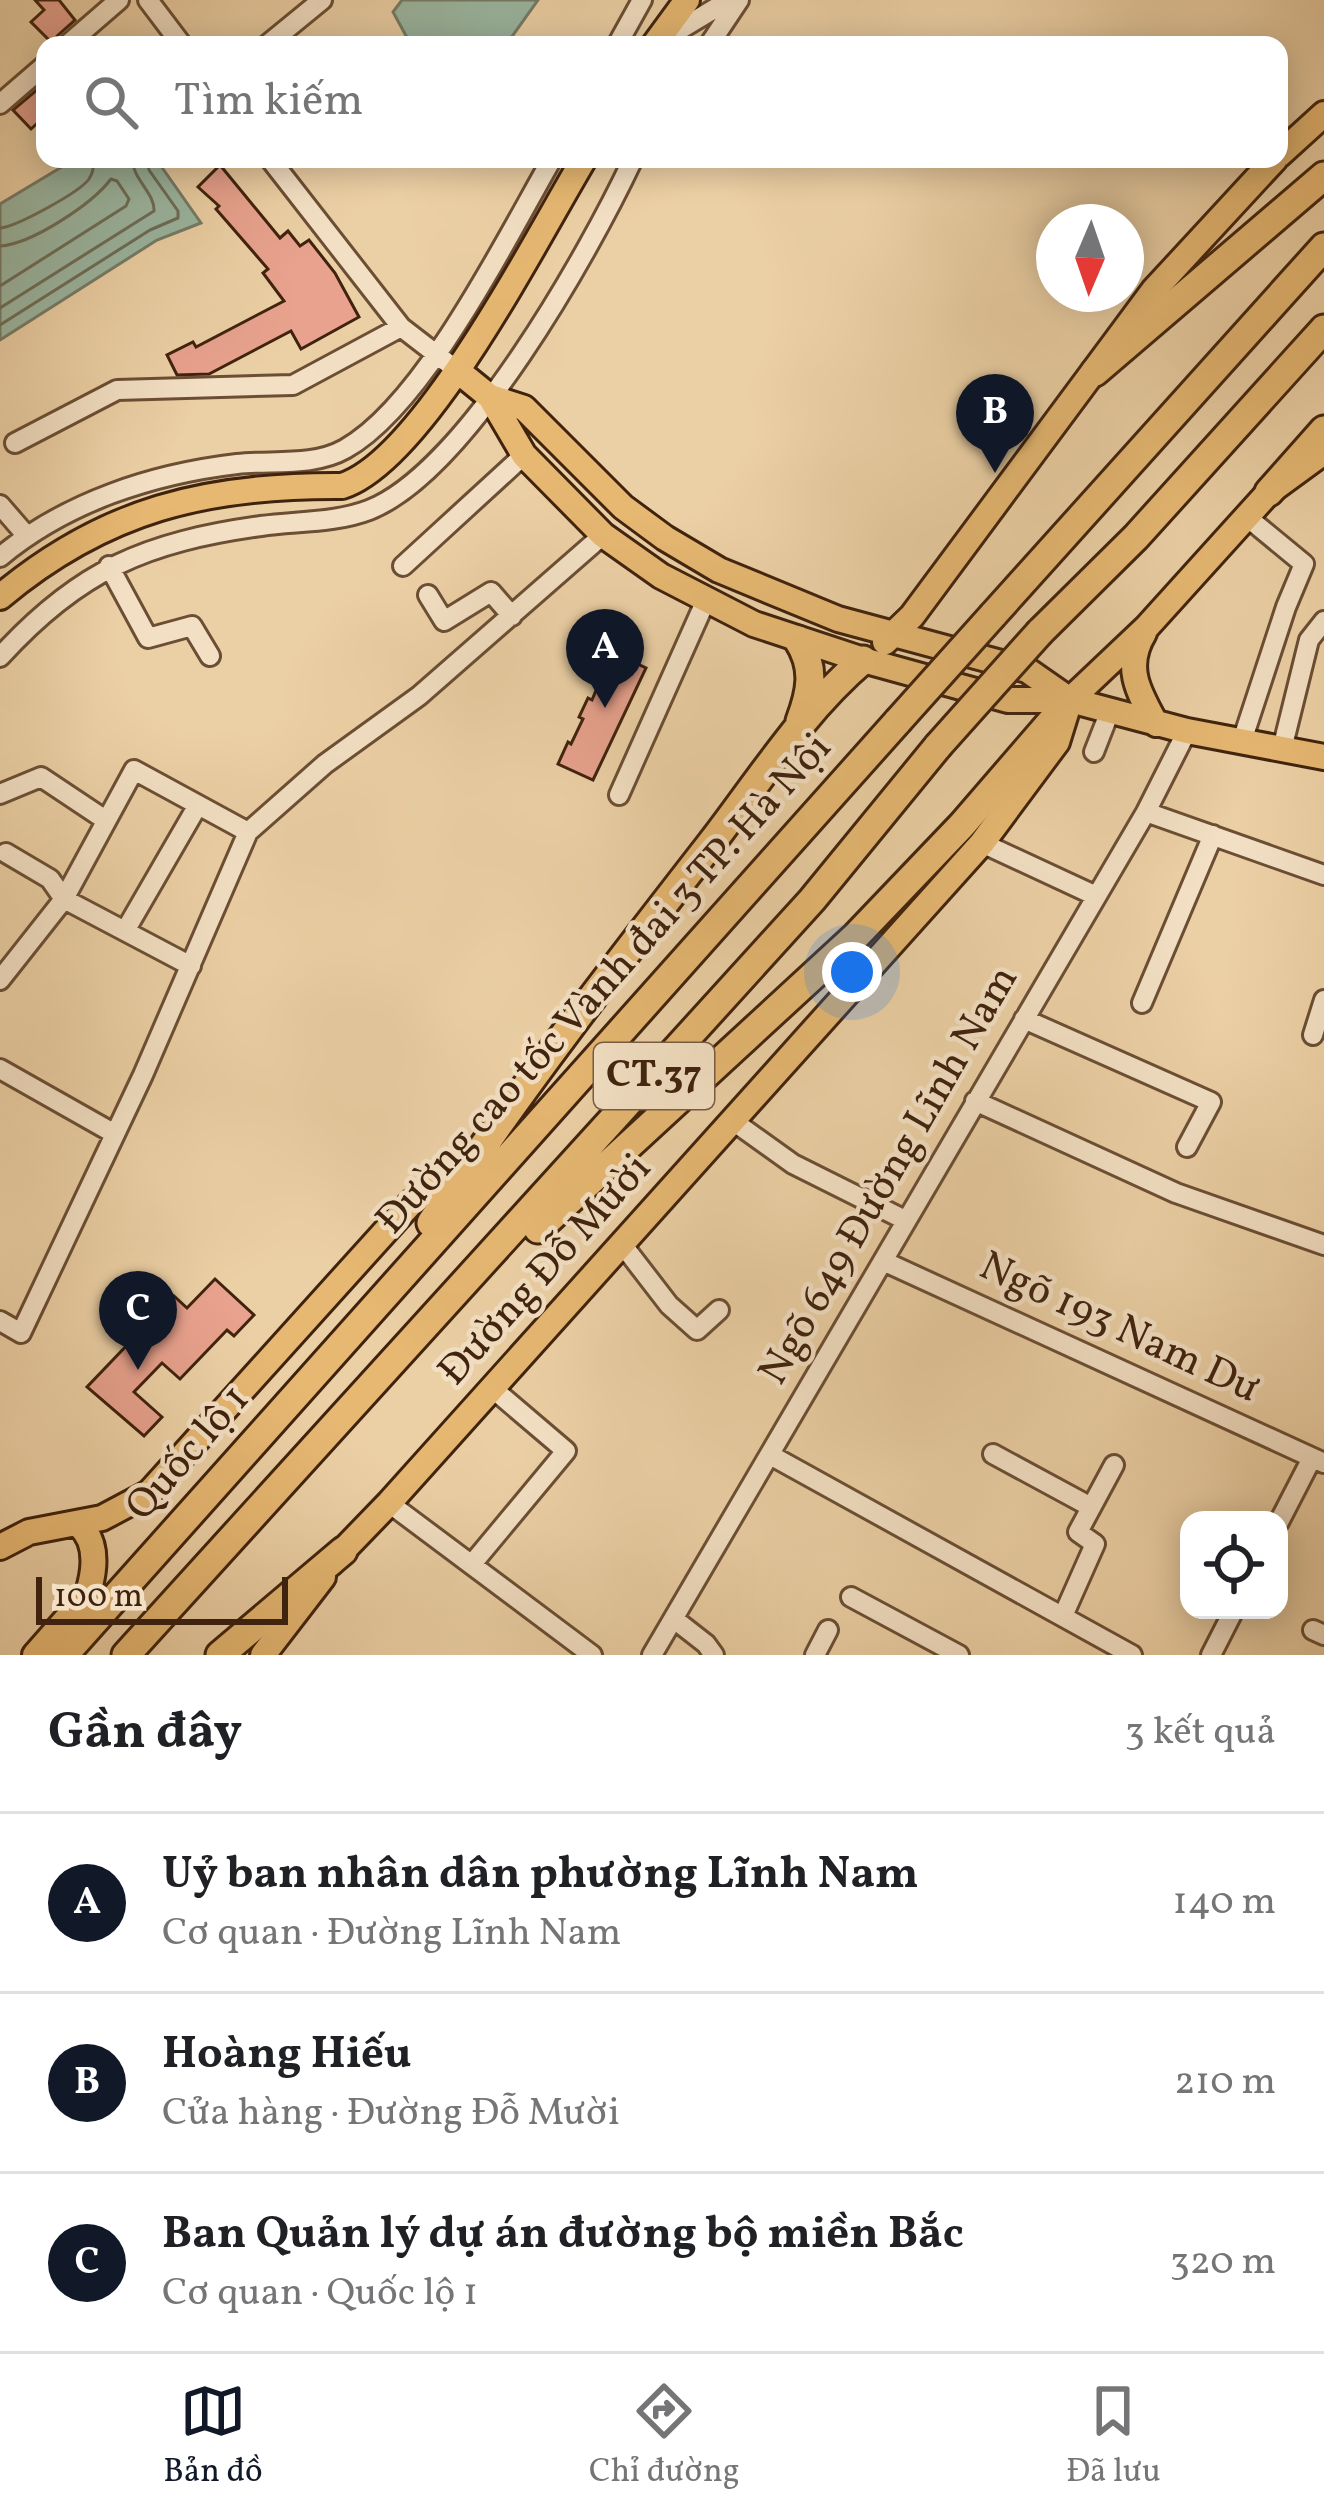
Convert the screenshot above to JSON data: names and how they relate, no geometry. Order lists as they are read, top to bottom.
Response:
{
  "streets": {
    "highway": ["Đường cao tốc Vành đai 3 TP. Hà Nội", "CT.37", "Quốc lộ 1"],
    "main road": ["Đường Đỗ Mười"],
    "street": ["Ngõ 649 Đường Lĩnh Nam", "Ngõ 193 Nam Dư"]
  },
  "crossings": [
    ["Đường cao tốc Vành đai 3 TP. Hà Nội", "Quốc lộ 1"],
    ["CT.37", "Quốc lộ 1"],
    ["Ngõ 649 Đường Lĩnh Nam", "Ngõ 193 Nam Dư"]
  ],
  "scale_bar": "100 m",
  "north": "bottom",
  "page": {
    "search": "Tìm kiếm",
    "pins": ["B", "A", "C"],
    "scale": "100 m",
    "heading": ["Gần đây", "3 kết quả"],
    "list": [
      {
        "mark": "A",
        "name": "Uỷ ban nhân dân phường Lĩnh Nam",
        "note": "Cơ quan · Đường Lĩnh Nam",
        "value": "140 m"
      },
      {
        "mark": "B",
        "name": "Hoàng Hiếu",
        "note": "Cửa hàng · Đường Đỗ Mười",
        "value": "210 m"
      },
      {
        "mark": "C",
        "name": "Ban Quản lý dự án đường bộ miền Bắc",
        "note": "Cơ quan · Quốc lộ 1",
        "value": "320 m"
      }
    ],
    "nav": ["Bản đồ", "Chỉ đường", "Đã lưu"]
  }
}
